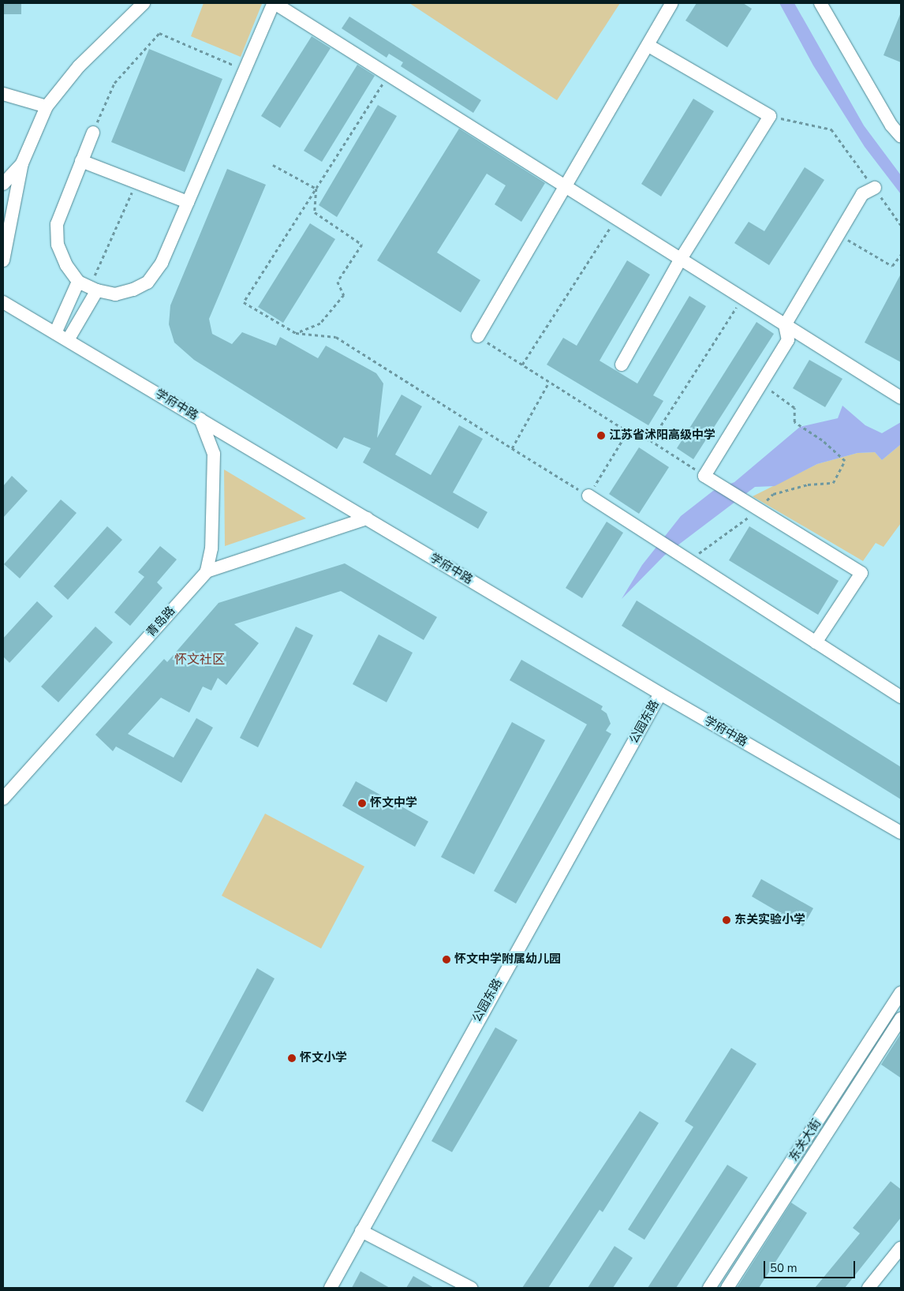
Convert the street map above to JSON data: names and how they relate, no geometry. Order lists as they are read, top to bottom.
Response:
{
  "streets": {
    "street": [
      "学府中路",
      "青岛路",
      "公园东路",
      "东关大街"
    ]
  },
  "crossings": [
    ["学府中路", "青岛路"],
    ["学府中路", "公园东路"]
  ],
  "districts": ["怀文社区"],
  "places": [
    "江苏省沭阳高级中学",
    "怀文中学",
    "东关实验小学",
    "怀文中学附属幼儿园",
    "怀文小学"
  ],
  "scale_bar": "50 m"
}
